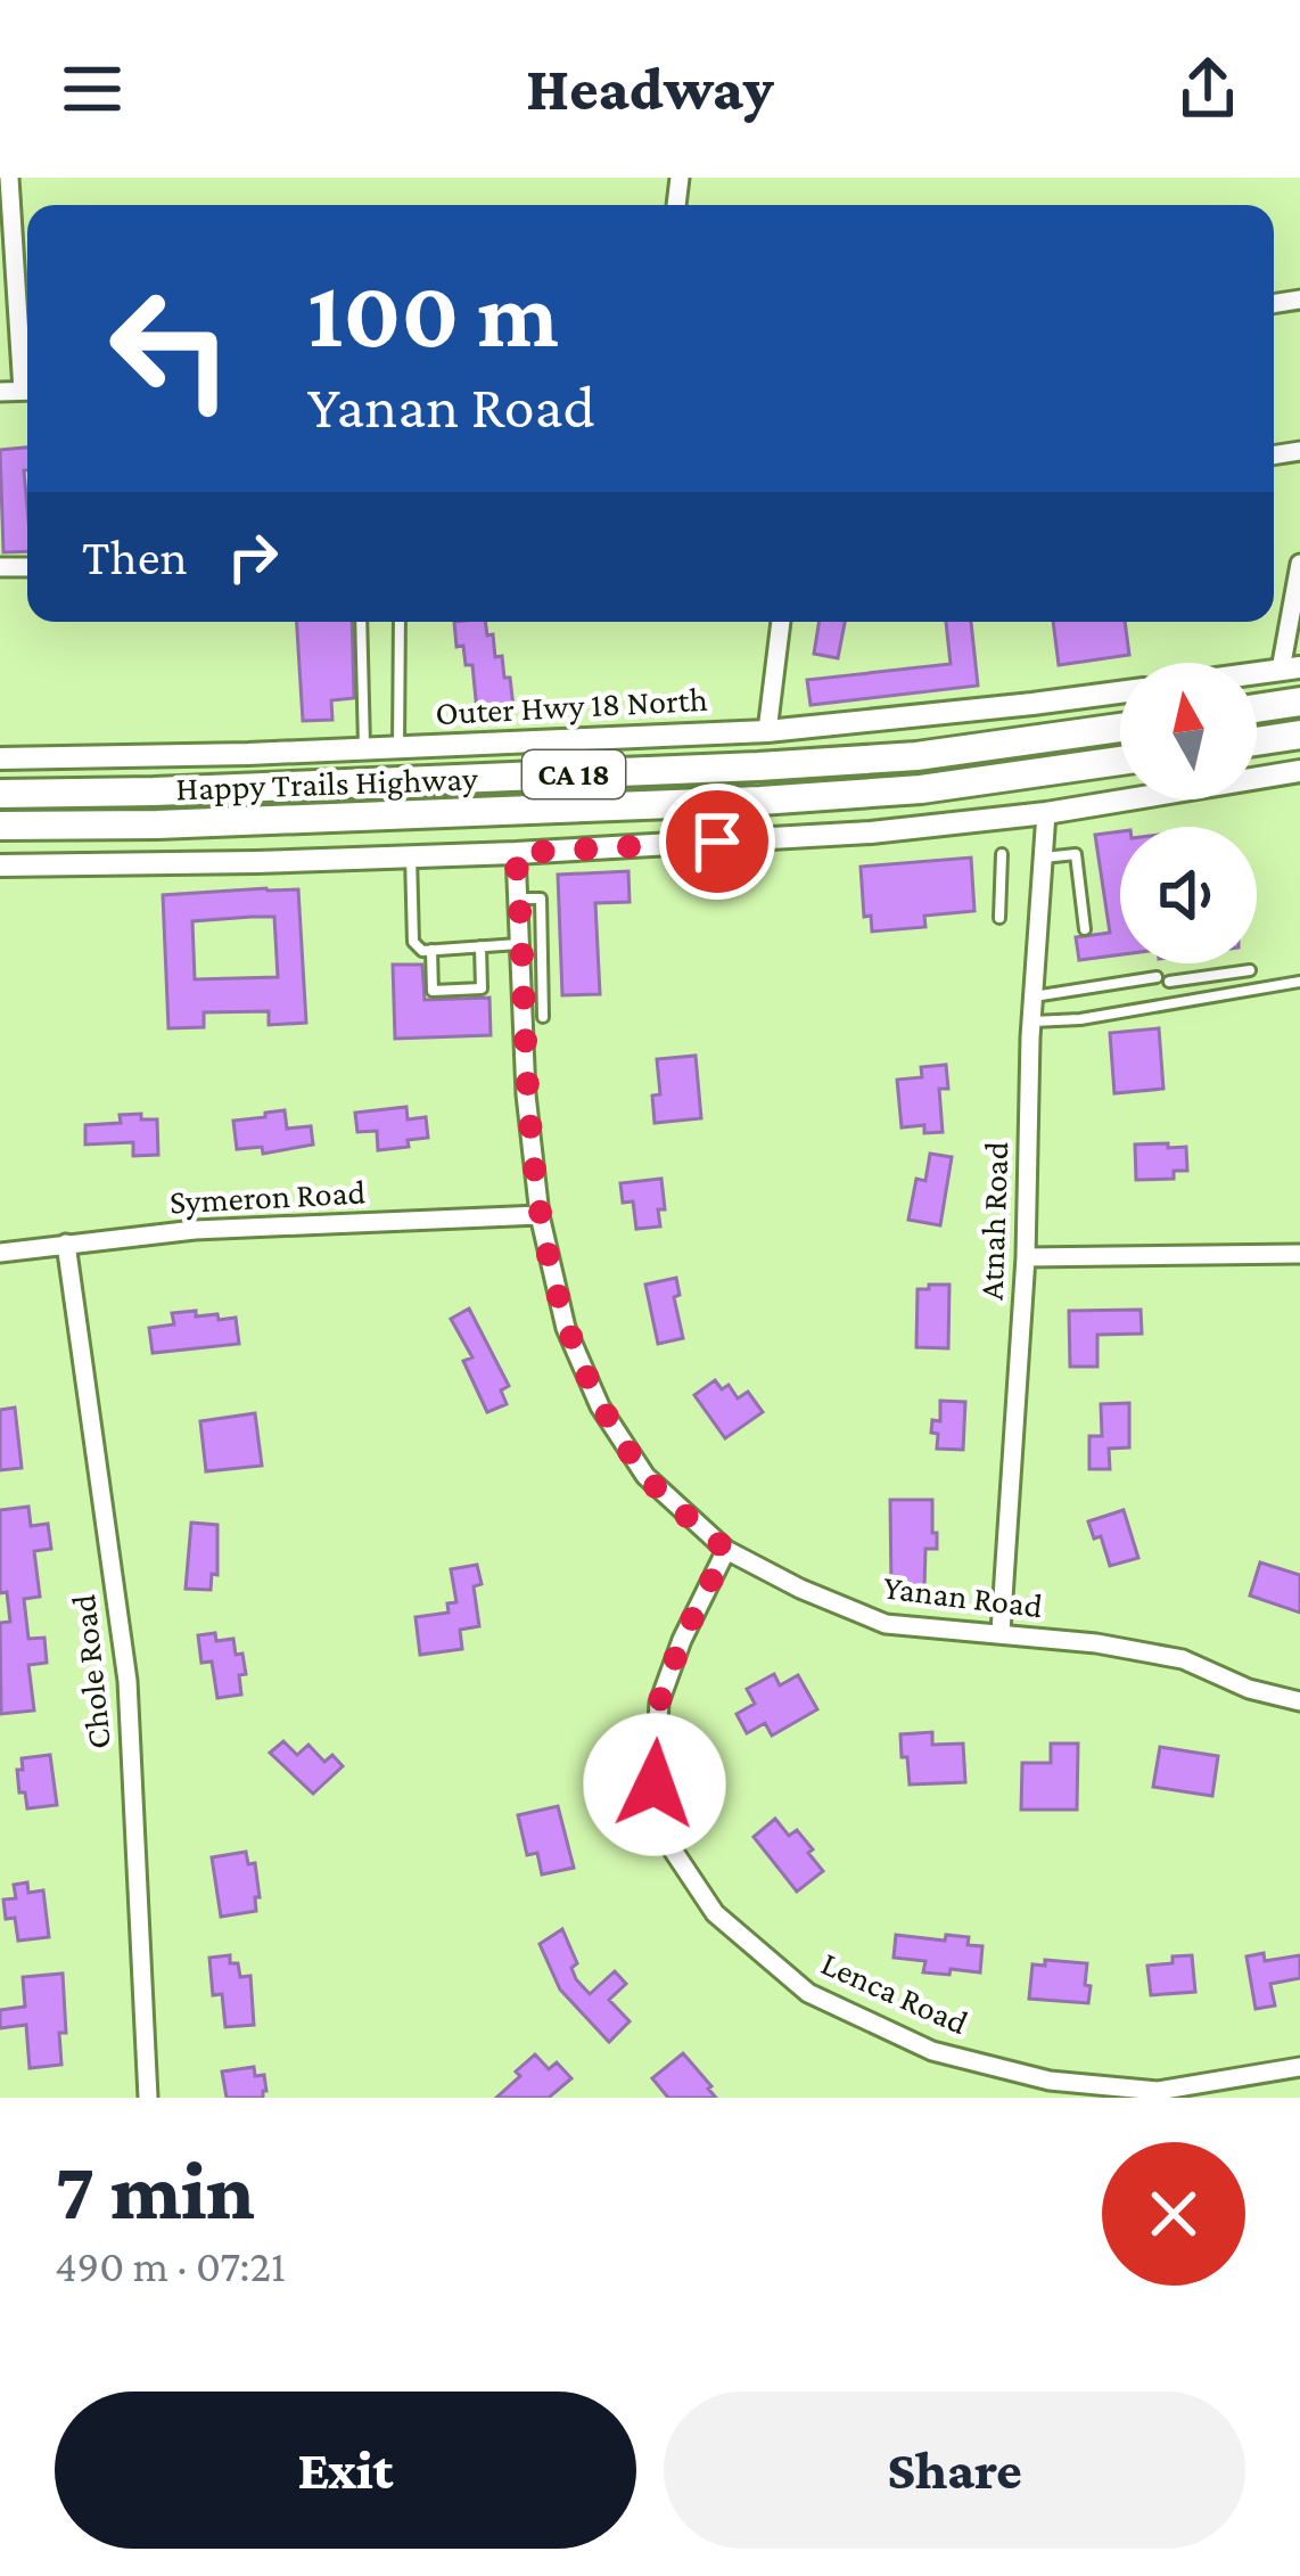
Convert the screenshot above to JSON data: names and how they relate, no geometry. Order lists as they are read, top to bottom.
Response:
{
  "streets": {
    "main road": ["CA 18", "Happy Trails Highway"],
    "street": [
      "Outer Hwy 18 North",
      "Symeron Road",
      "Atnah Road",
      "Yanan Road",
      "Chole Road",
      "Lenca Road"
    ]
  },
  "crossings": [
    ["Symeron Road", "Yanan Road"],
    ["Symeron Road", "Chole Road"],
    ["Atnah Road", "Yanan Road"],
    ["Yanan Road", "Lenca Road"]
  ],
  "north": "top",
  "page": {
    "header": "Headway",
    "turn": ["100 m", "Yanan Road"],
    "then": "Then",
    "heading": ["7 min", "490 m · 07:21"],
    "buttons": ["Exit", "Share"]
  }
}
